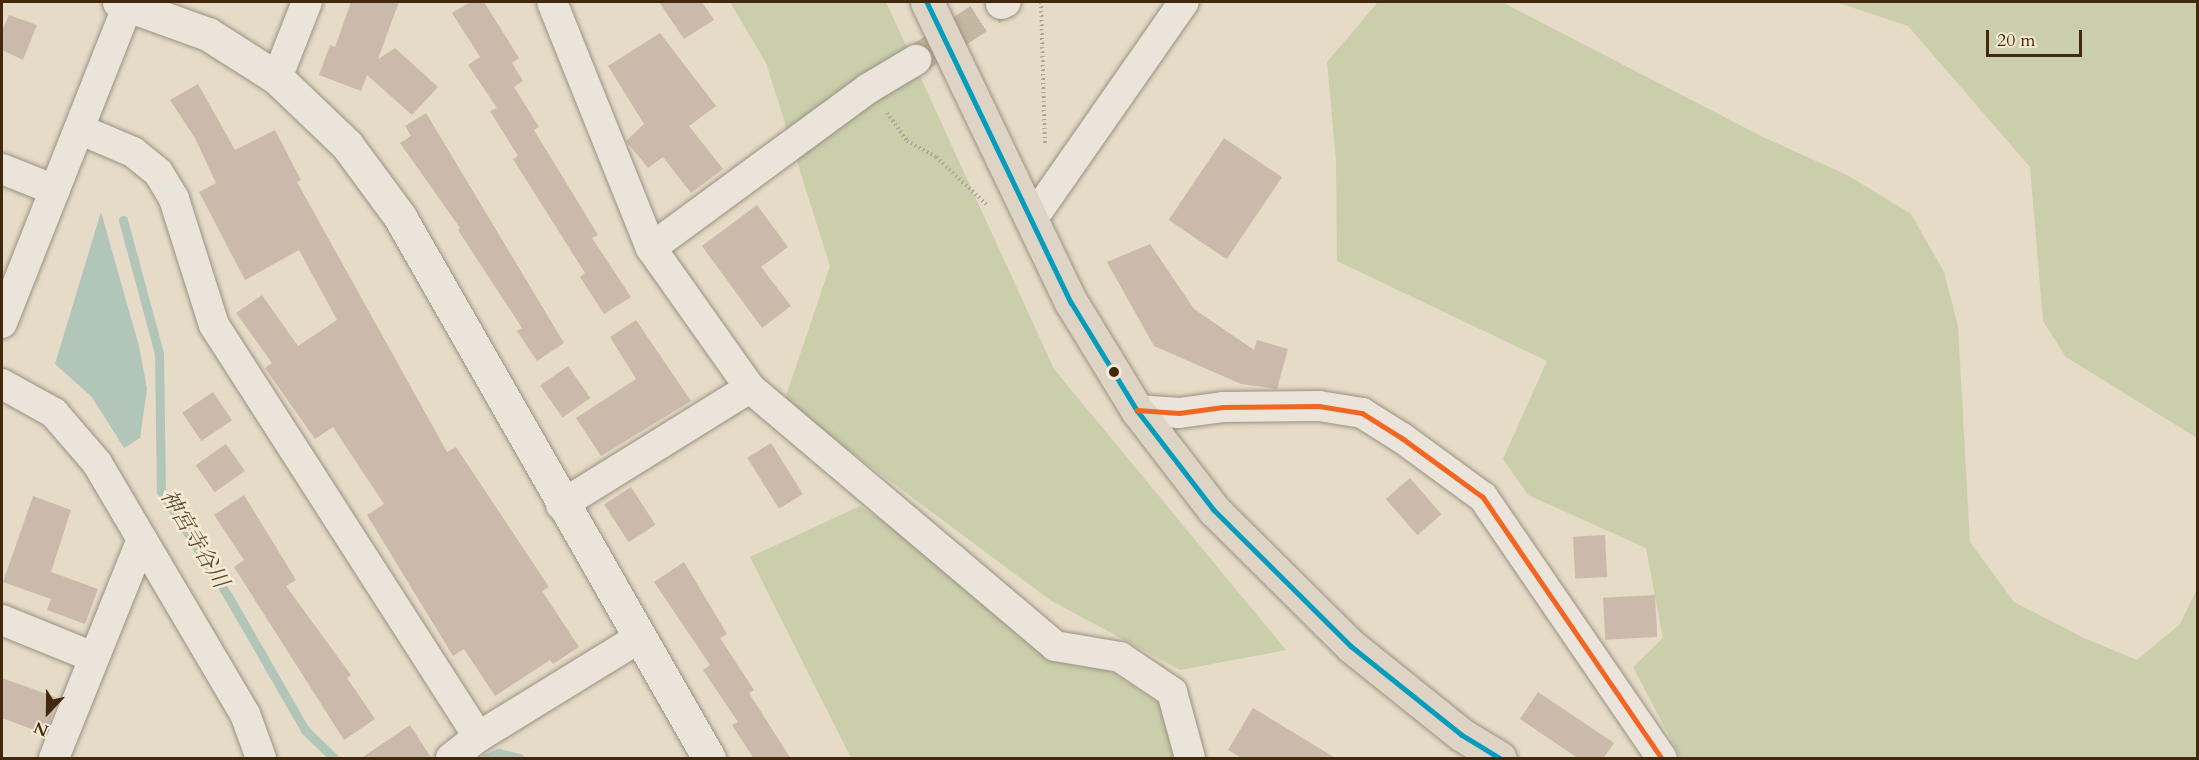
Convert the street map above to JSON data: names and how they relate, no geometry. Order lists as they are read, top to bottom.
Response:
{
  "water": ["神宮寺谷川"],
  "scale_bar": "20 m",
  "north": "bottom"
}
